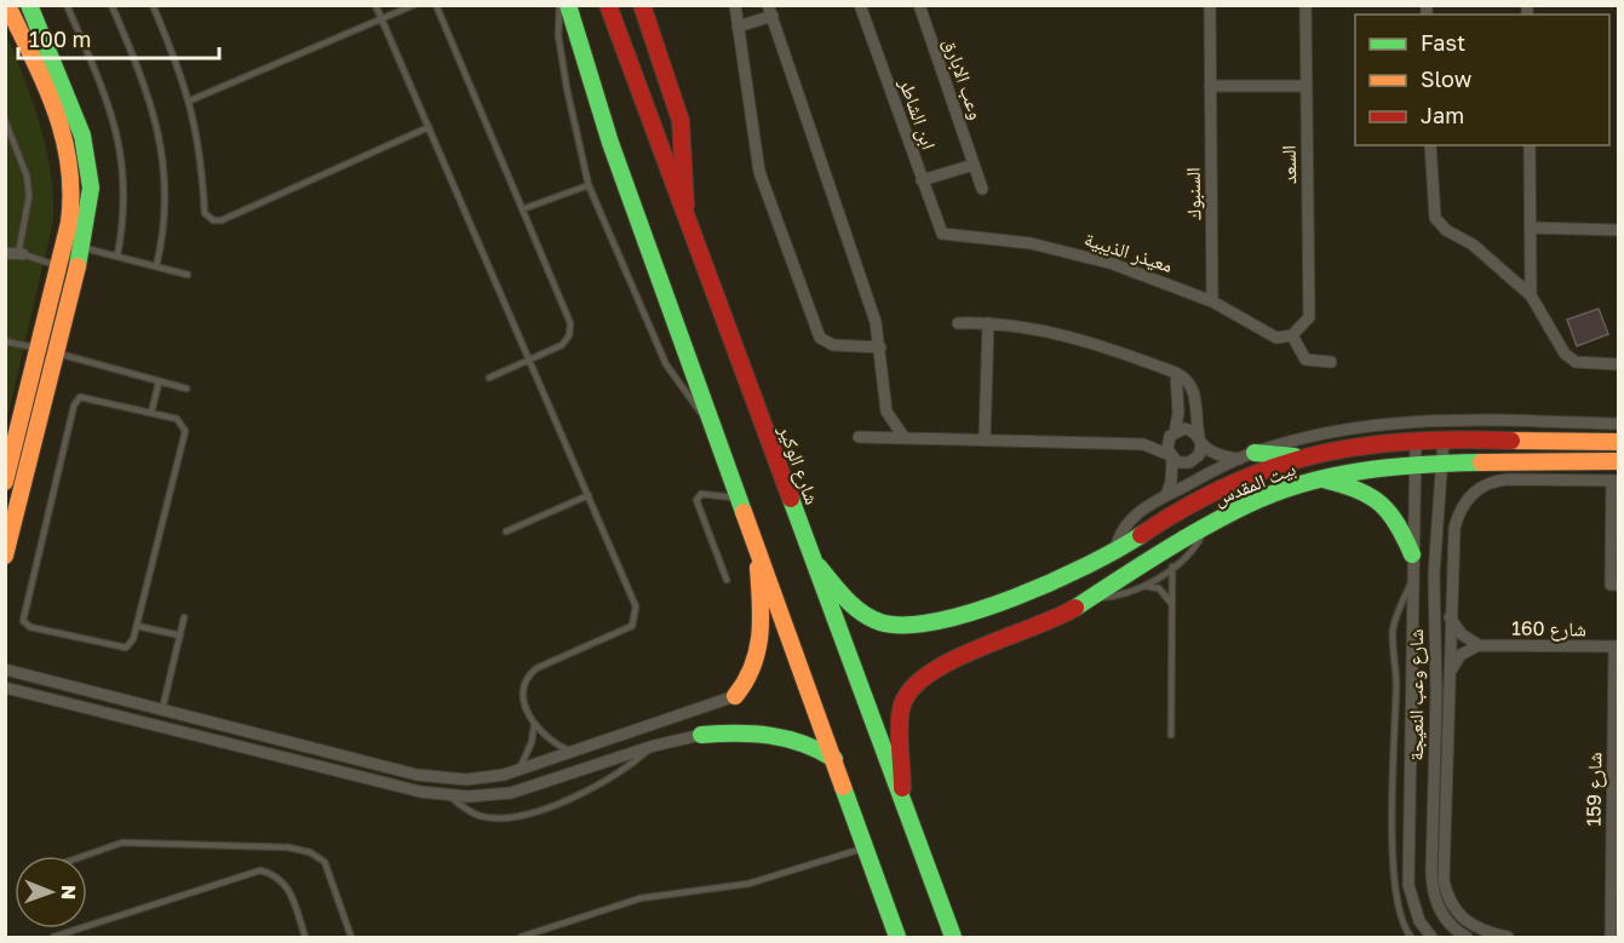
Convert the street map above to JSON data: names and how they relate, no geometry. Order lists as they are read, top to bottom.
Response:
{
  "streets": {
    "street": [
      "وعب الابارق",
      "ابن الشاطر",
      "السعد",
      "السنبوك",
      "معيذر الذيبية",
      "شارع الوكير",
      "بيت المقدس",
      "شارع 160",
      "شارع وعب النعيجة",
      "شارع 159"
    ]
  },
  "crossings": [
    ["ابن الشاطر", "معيذر الذيبية"],
    ["السعد", "معيذر الذيبية"],
    ["السنبوك", "معيذر الذيبية"],
    ["شارع الوكير", "بيت المقدس"],
    ["بيت المقدس", "شارع وعب النعيجة"],
    ["شارع 160", "شارع 159"]
  ],
  "legend": ["Fast", "Slow", "Jam"],
  "scale_bar": "100 m",
  "north": "right"
}
